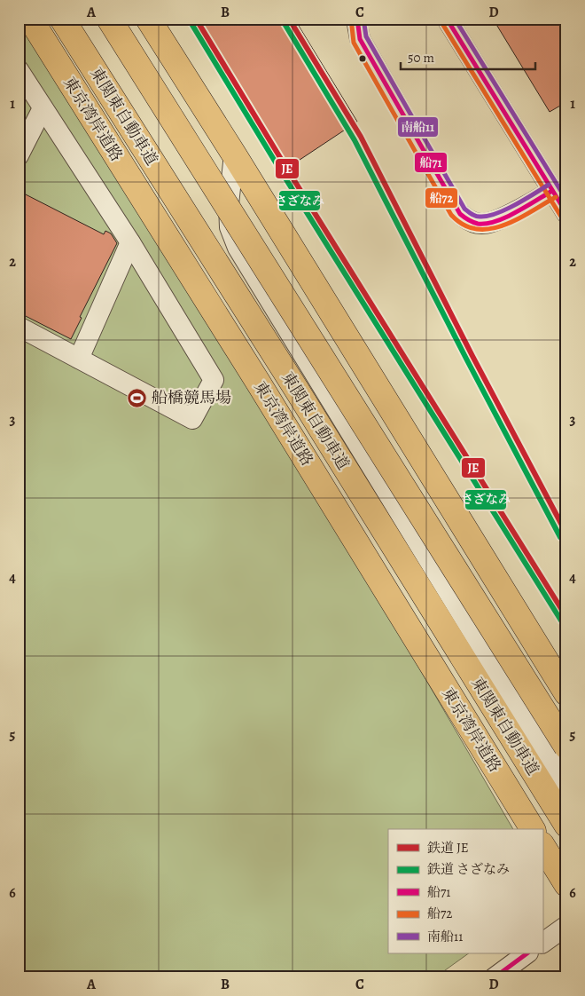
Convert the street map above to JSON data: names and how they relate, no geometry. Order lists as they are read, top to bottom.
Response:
{
  "streets": {
    "highway": ["東関東自動車道", "東京湾岸道路"]
  },
  "places": {
    "sports": ["船橋競馬場"]
  },
  "lines": [
    "rail line JE",
    "transit line 船71",
    "transit line 船72",
    "transit line 南船11",
    "rail line さざなみ"
  ],
  "legend": [
    "鉄道 JE",
    "鉄道 さざなみ",
    "船71",
    "船72",
    "南船11"
  ],
  "scale_bar": "50 m",
  "grid": {
    "columns": [
      "A",
      "B",
      "C",
      "D"
    ],
    "rows": [
      "1",
      "2",
      "3",
      "4",
      "5",
      "6"
    ]
  }
}
